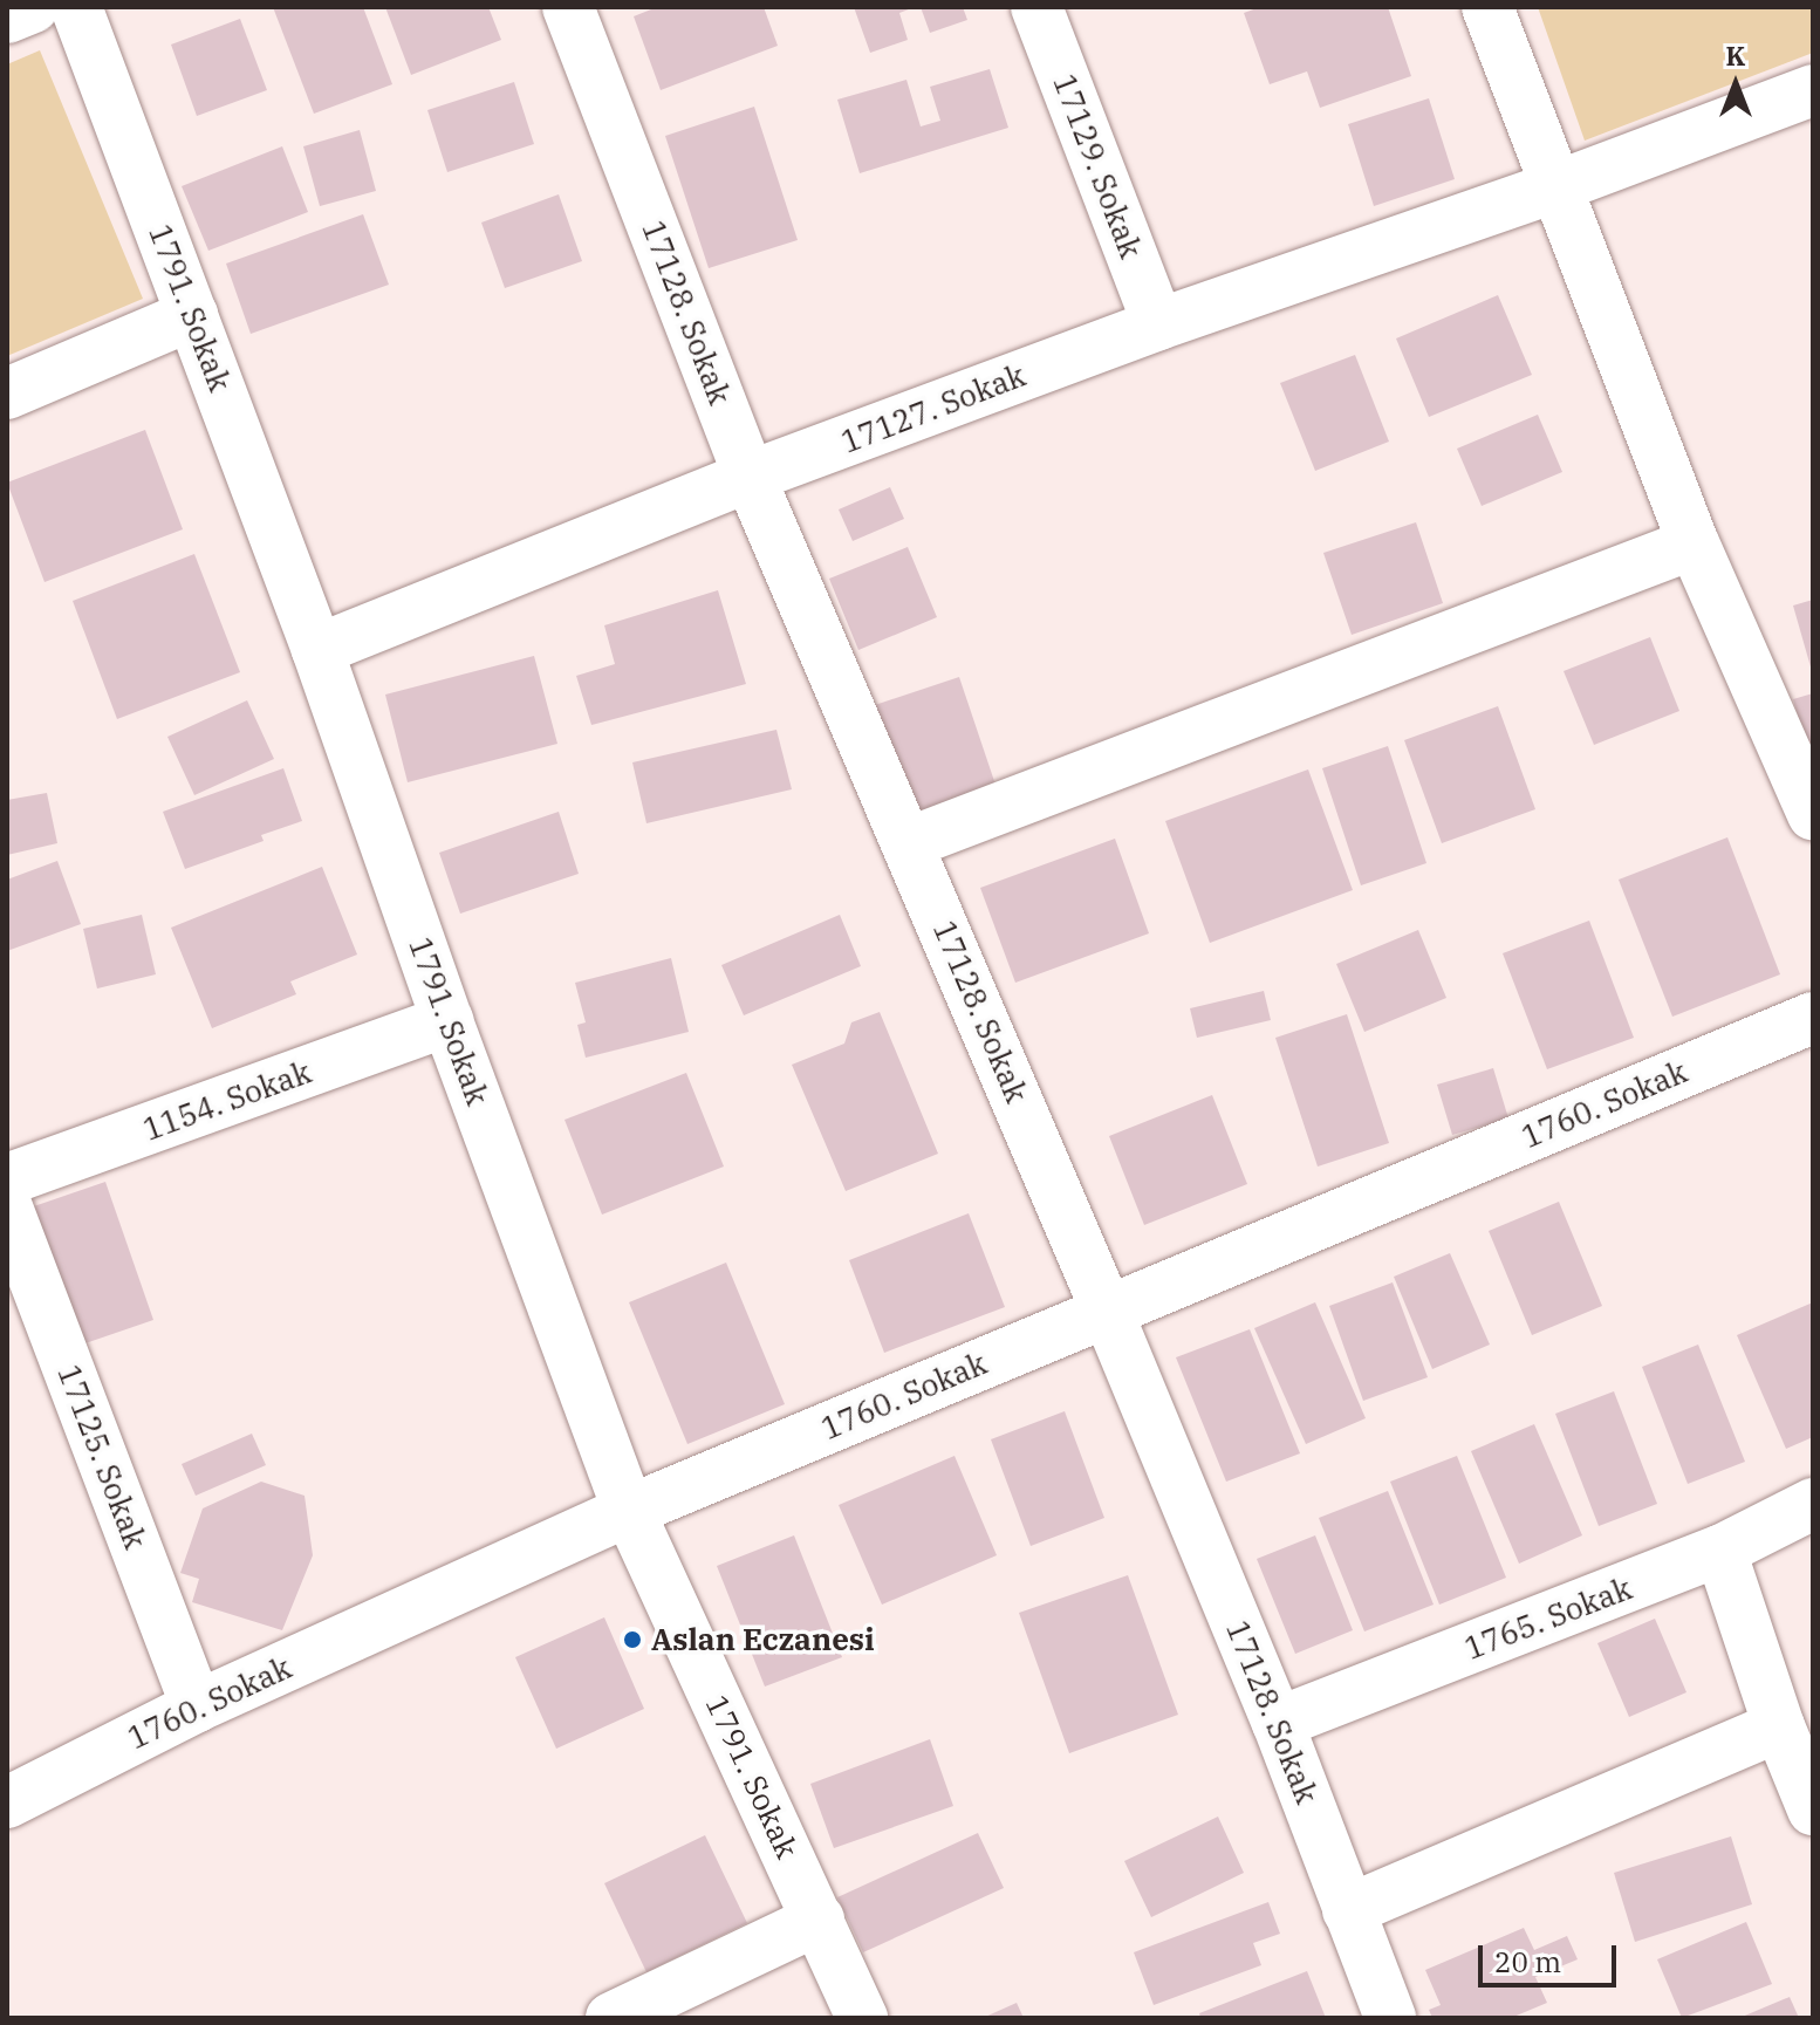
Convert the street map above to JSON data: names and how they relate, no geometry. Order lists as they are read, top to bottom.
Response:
{
  "streets": {
    "street": [
      "17129. Sokak",
      "1791. Sokak",
      "17128. Sokak",
      "17127. Sokak",
      "1154. Sokak",
      "1760. Sokak",
      "17125. Sokak",
      "1765. Sokak"
    ]
  },
  "crossings": [
    ["17129. Sokak", "17127. Sokak"],
    ["1791. Sokak", "17127. Sokak"],
    ["1791. Sokak", "1154. Sokak"],
    ["1791. Sokak", "1760. Sokak"],
    ["17128. Sokak", "17127. Sokak"],
    ["17128. Sokak", "1760. Sokak"],
    ["17128. Sokak", "1765. Sokak"],
    ["1760. Sokak", "17125. Sokak"]
  ],
  "places": ["Aslan Eczanesi"],
  "scale_bar": "20 m",
  "north": "top"
}
